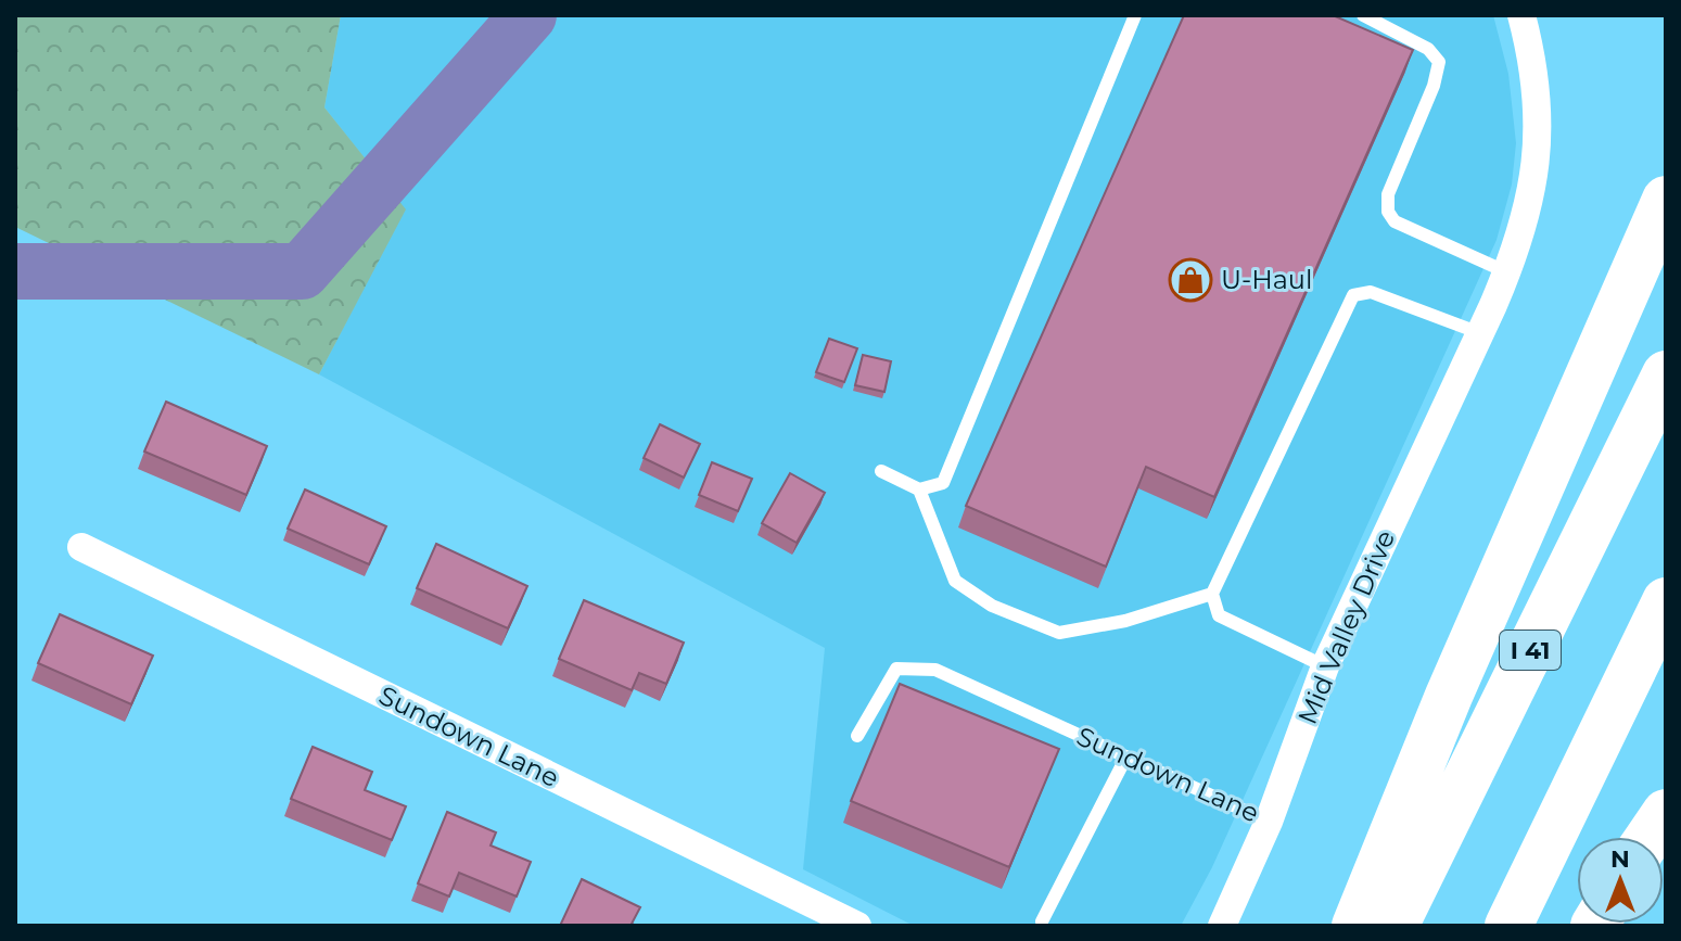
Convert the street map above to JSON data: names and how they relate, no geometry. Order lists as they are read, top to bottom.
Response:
{
  "streets": {
    "highway": ["I 41"],
    "street": ["Mid Valley Drive", "Sundown Lane"]
  },
  "crossings": [
    ["Mid Valley Drive", "Sundown Lane"]
  ],
  "places": {
    "shop": ["U-Haul"]
  },
  "north": "top"
}
